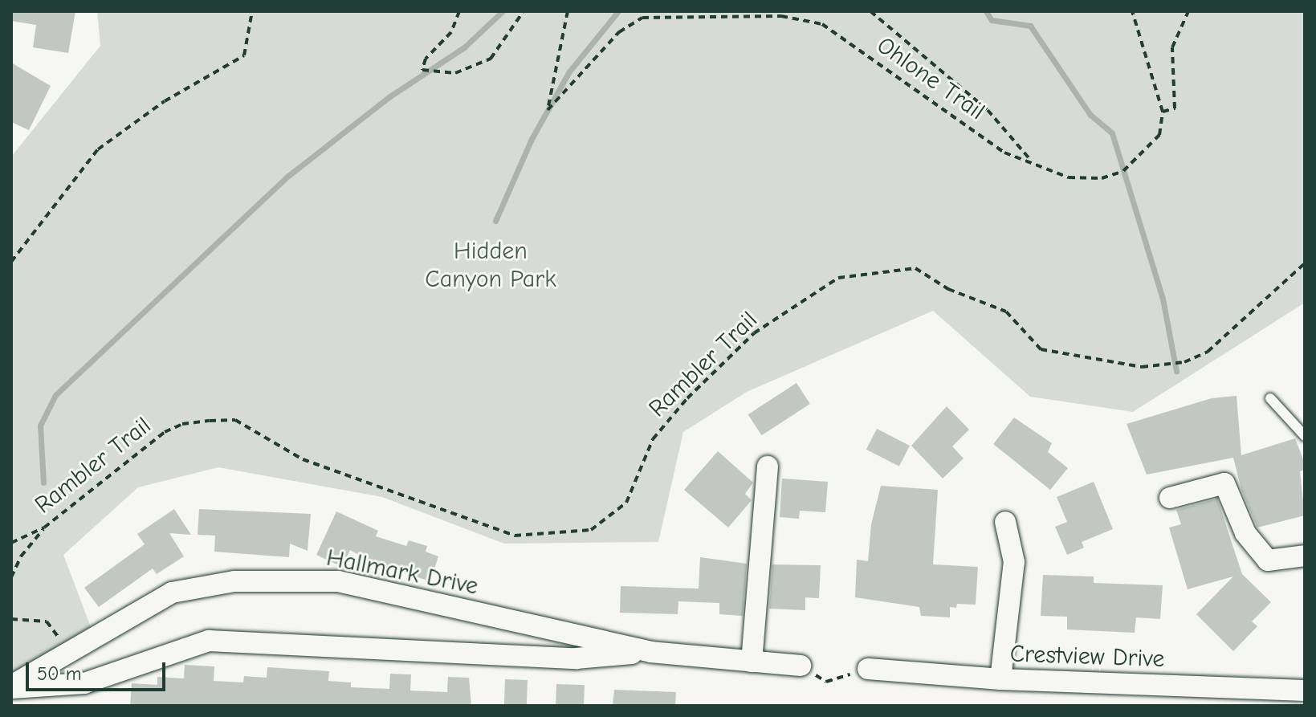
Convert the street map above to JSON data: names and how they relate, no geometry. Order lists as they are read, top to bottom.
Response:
{
  "streets": {
    "street": ["Hallmark Drive", "Crestview Drive"],
    "path": ["Ohlone Trail", "Rambler Trail"]
  },
  "parks": ["Hidden Canyon Park"],
  "scale_bar": "50 m"
}
